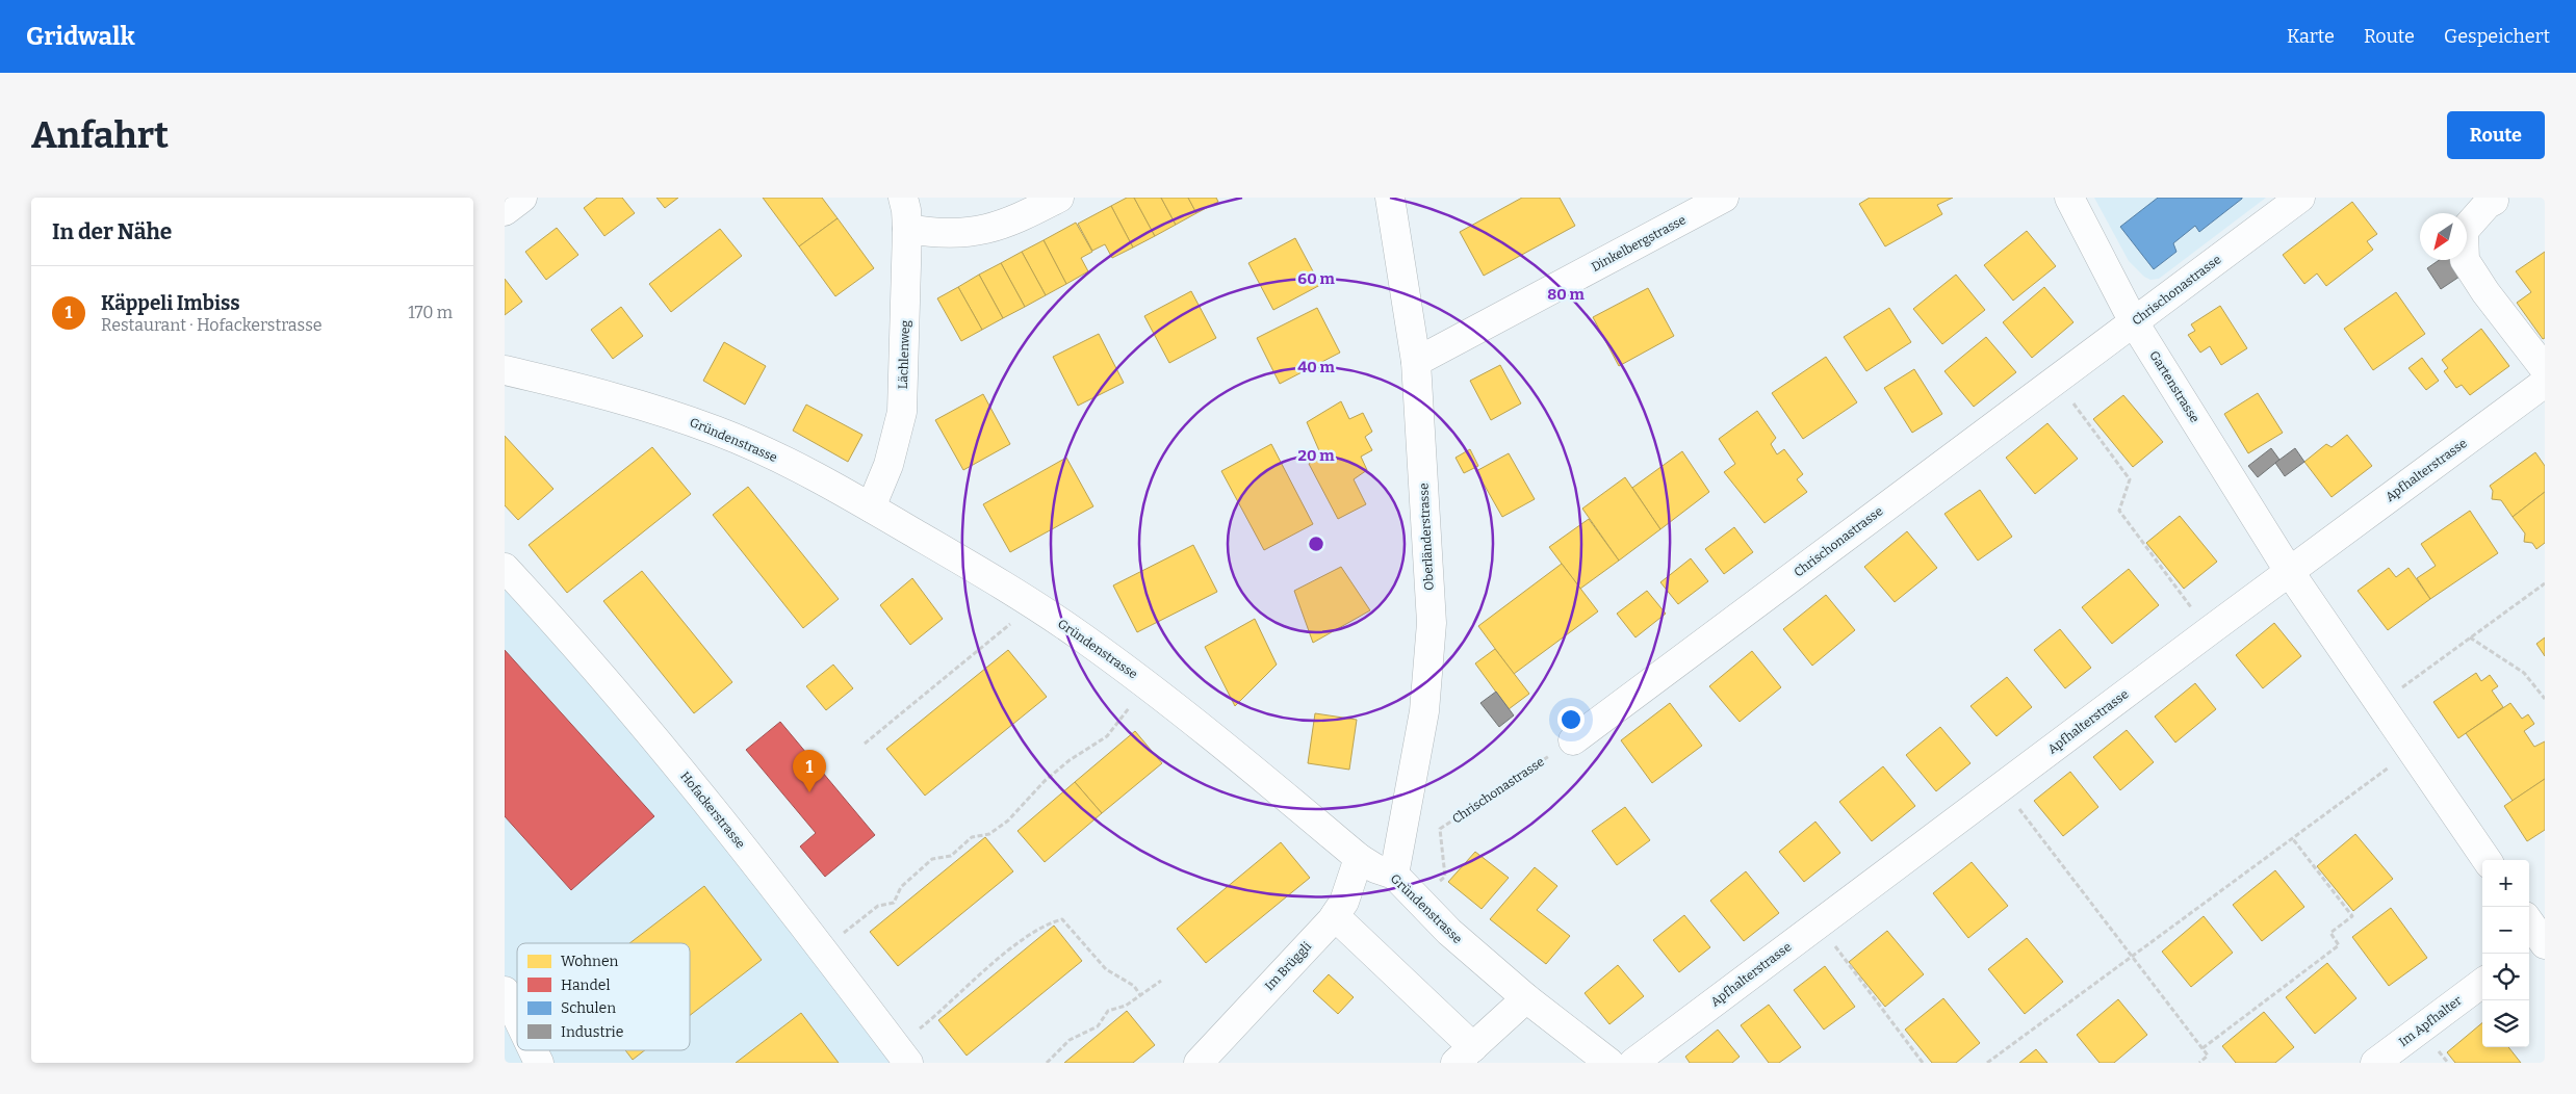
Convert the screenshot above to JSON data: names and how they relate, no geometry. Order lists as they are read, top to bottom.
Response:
{
  "streets": {
    "street": [
      "Dinkelbergstrasse",
      "Chrischonastrasse",
      "Lächlenweg",
      "Gartenstrasse",
      "Gründenstrasse",
      "Apfhalterstrasse",
      "Oberländerstrasse",
      "Hofackerstrasse",
      "Im Brüggli",
      "Im Apfhalter"
    ]
  },
  "crossings": [
    ["Dinkelbergstrasse", "Oberländerstrasse"],
    ["Chrischonastrasse", "Gartenstrasse"],
    ["Chrischonastrasse", "Gründenstrasse"],
    ["Lächlenweg", "Gründenstrasse"],
    ["Gartenstrasse", "Apfhalterstrasse"],
    ["Gründenstrasse", "Oberländerstrasse"],
    ["Gründenstrasse", "Im Brüggli"]
  ],
  "legend": [
    "Wohnen",
    "Handel",
    "Schulen",
    "Industrie"
  ],
  "north": "bottom left",
  "page": {
    "header": "Gridwalk",
    "nav": ["Karte", "Route", "Gespeichert"],
    "buttons": "Route",
    "title": "Anfahrt",
    "heading": "In der Nähe",
    "list": [
      {
        "mark": "1",
        "name": "Käppeli Imbiss",
        "note": "Restaurant · Hofackerstrasse",
        "value": "170 m"
      }
    ],
    "pins": "1",
    "map_buttons": ["+", "−"]
  },
  "rings": [
    "60 m",
    "80 m",
    "40 m",
    "20 m"
  ]
}
